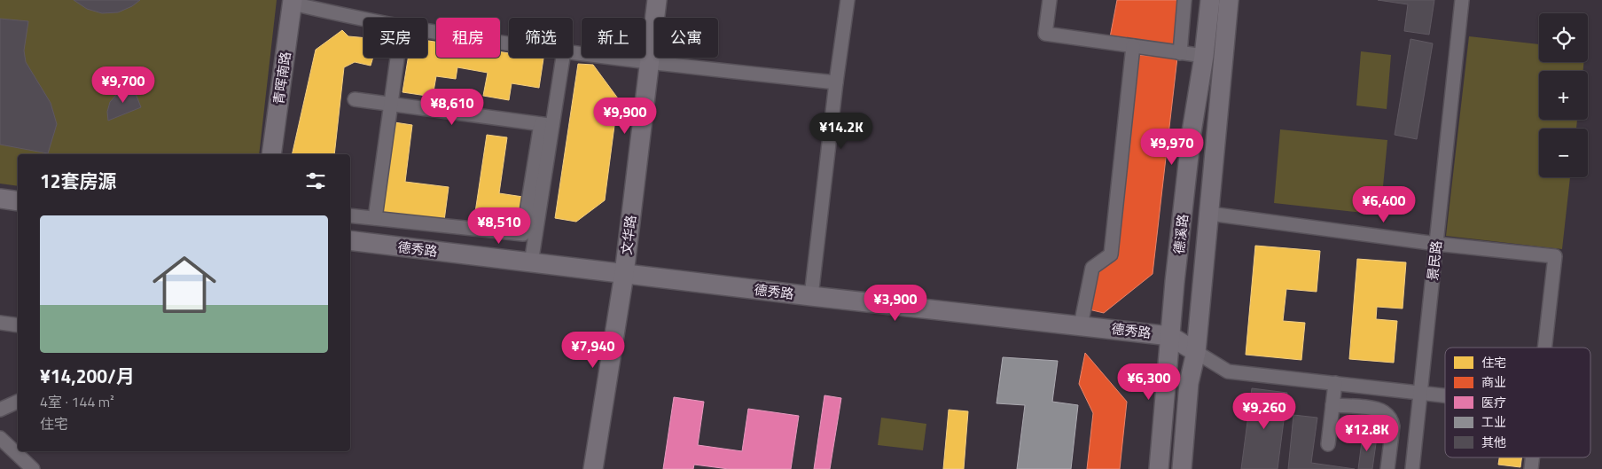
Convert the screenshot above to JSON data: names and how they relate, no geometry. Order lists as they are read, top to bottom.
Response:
{
  "streets": {
    "street": [
      "青晖南路",
      "德溪路",
      "文华路",
      "德秀路",
      "景民路"
    ]
  },
  "crossings": [
    ["德溪路", "德秀路"],
    ["文华路", "德秀路"]
  ],
  "legend": [
    "住宅",
    "商业",
    "医疗",
    "工业",
    "其他"
  ],
  "page": {
    "map_buttons": ["+", "−"],
    "chip": [
      "买房",
      "租房",
      "筛选",
      "新上",
      "公寓"
    ],
    "price": [
      "¥9,700",
      "¥8,610",
      "¥9,900",
      "¥14.2K",
      "¥9,970",
      "¥6,400",
      "¥8,510",
      "¥3,900",
      "¥7,940",
      "¥6,300",
      "¥9,260",
      "¥12.8K"
    ],
    "heading": "12套房源",
    "list": [
      {
        "name": "¥14,200/月",
        "note": "4室 · 144 m² · 住宅"
      }
    ]
  }
}
